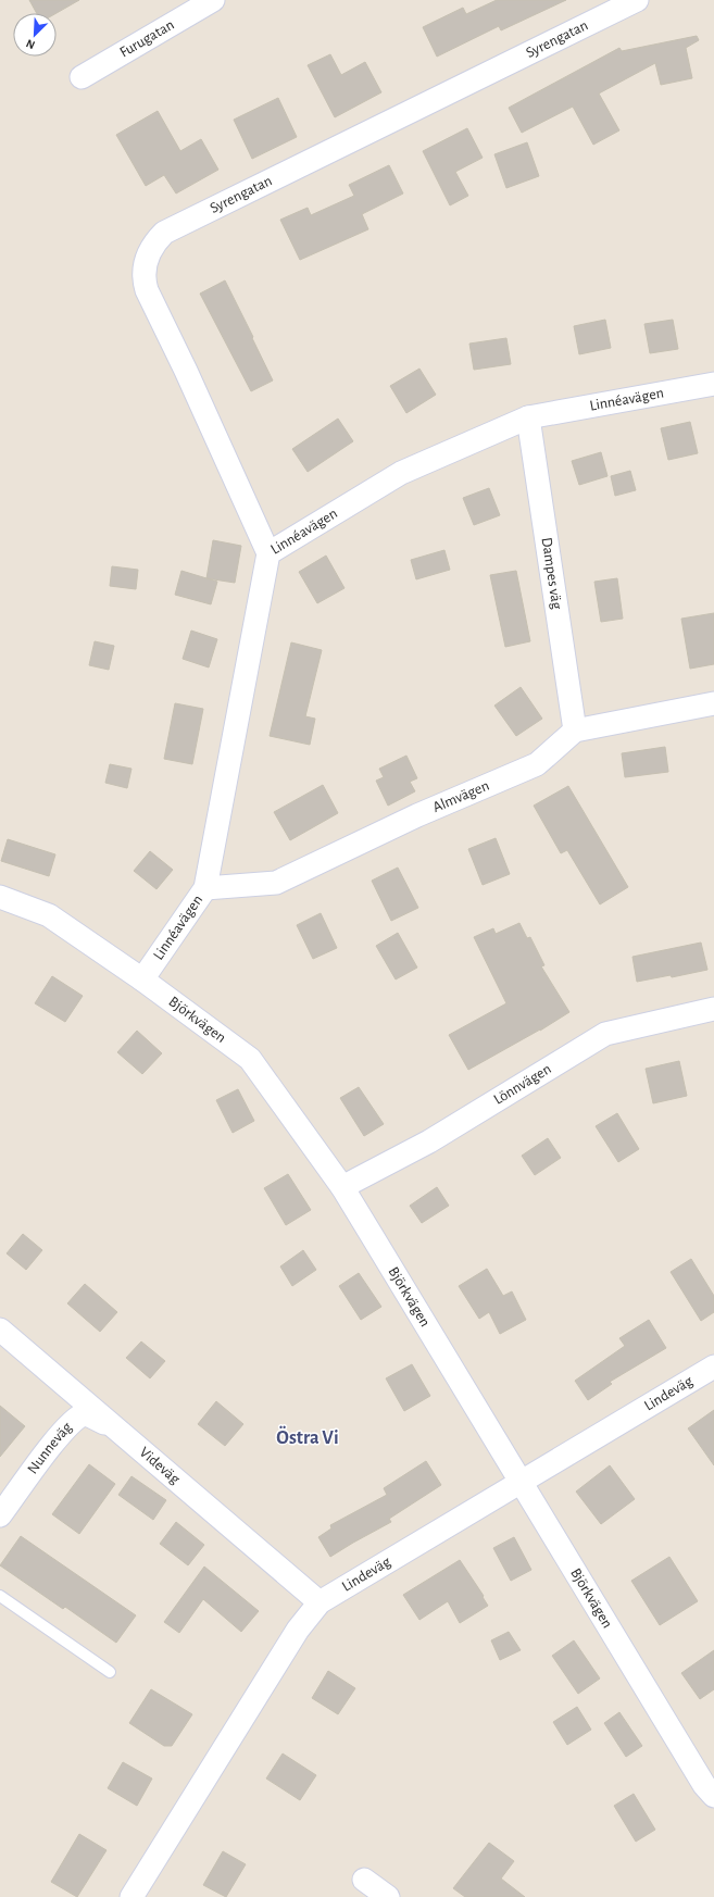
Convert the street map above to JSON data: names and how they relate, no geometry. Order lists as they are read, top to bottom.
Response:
{
  "streets": {
    "street": [
      "Furugatan",
      "Syrengatan",
      "Linnéavägen",
      "Dampes väg",
      "Almvägen",
      "Björkvägen",
      "Lönnvägen",
      "Lindeväg",
      "Nunneväg",
      "Videväg"
    ]
  },
  "crossings": [
    ["Syrengatan", "Linnéavägen"],
    ["Linnéavägen", "Dampes väg"],
    ["Linnéavägen", "Almvägen"],
    ["Linnéavägen", "Björkvägen"],
    ["Dampes väg", "Almvägen"],
    ["Björkvägen", "Lönnvägen"],
    ["Björkvägen", "Lindeväg"],
    ["Lindeväg", "Videväg"],
    ["Nunneväg", "Videväg"]
  ],
  "districts": ["Östra Vi"],
  "north": "bottom left"
}
